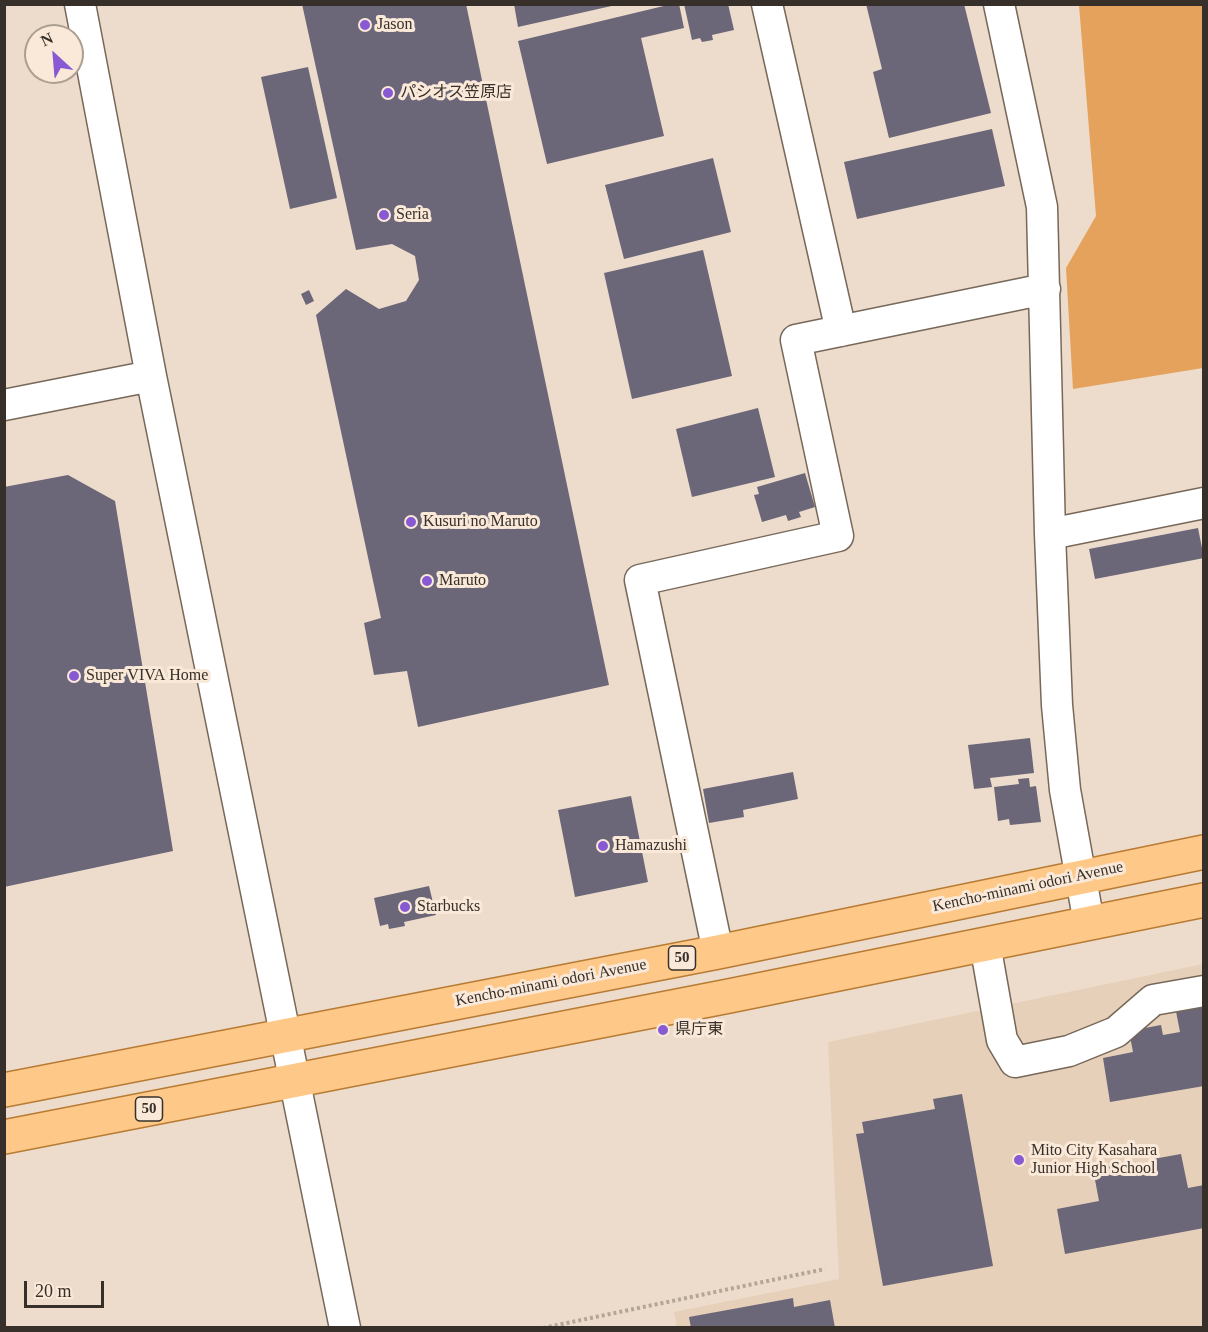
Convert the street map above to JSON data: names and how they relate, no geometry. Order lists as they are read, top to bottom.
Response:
{
  "streets": {
    "main road": ["Kencho-minami odori Avenue", "50"]
  },
  "places": [
    "Jason",
    "パシオス笠原店",
    "Seria",
    "Kusuri no Maruto",
    "Maruto",
    "Super VIVA Home",
    "Hamazushi",
    "Starbucks",
    "県庁東",
    "Mito City Kasahara Junior High School"
  ],
  "scale_bar": "20 m",
  "north": "top left"
}
